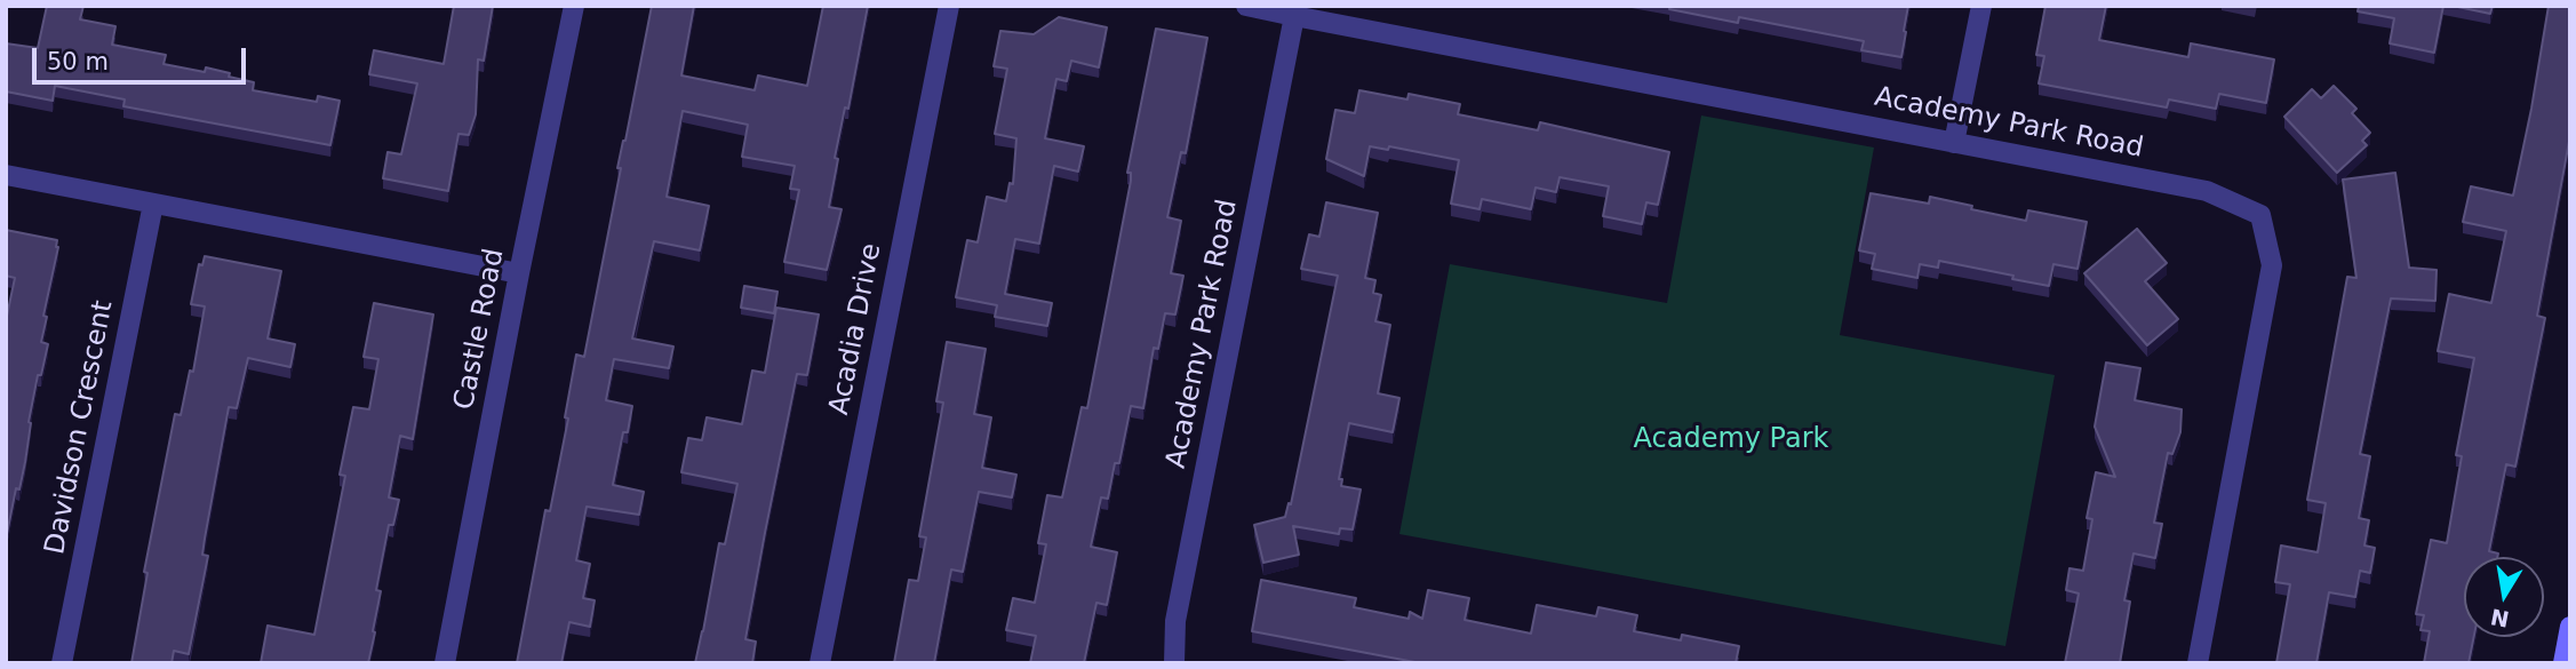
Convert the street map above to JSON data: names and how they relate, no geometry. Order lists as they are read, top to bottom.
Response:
{
  "streets": {
    "street": [
      "Academy Park Road",
      "Castle Road",
      "Acadia Drive",
      "Davidson Crescent"
    ]
  },
  "parks": ["Academy Park"],
  "scale_bar": "50 m",
  "north": "bottom"
}
